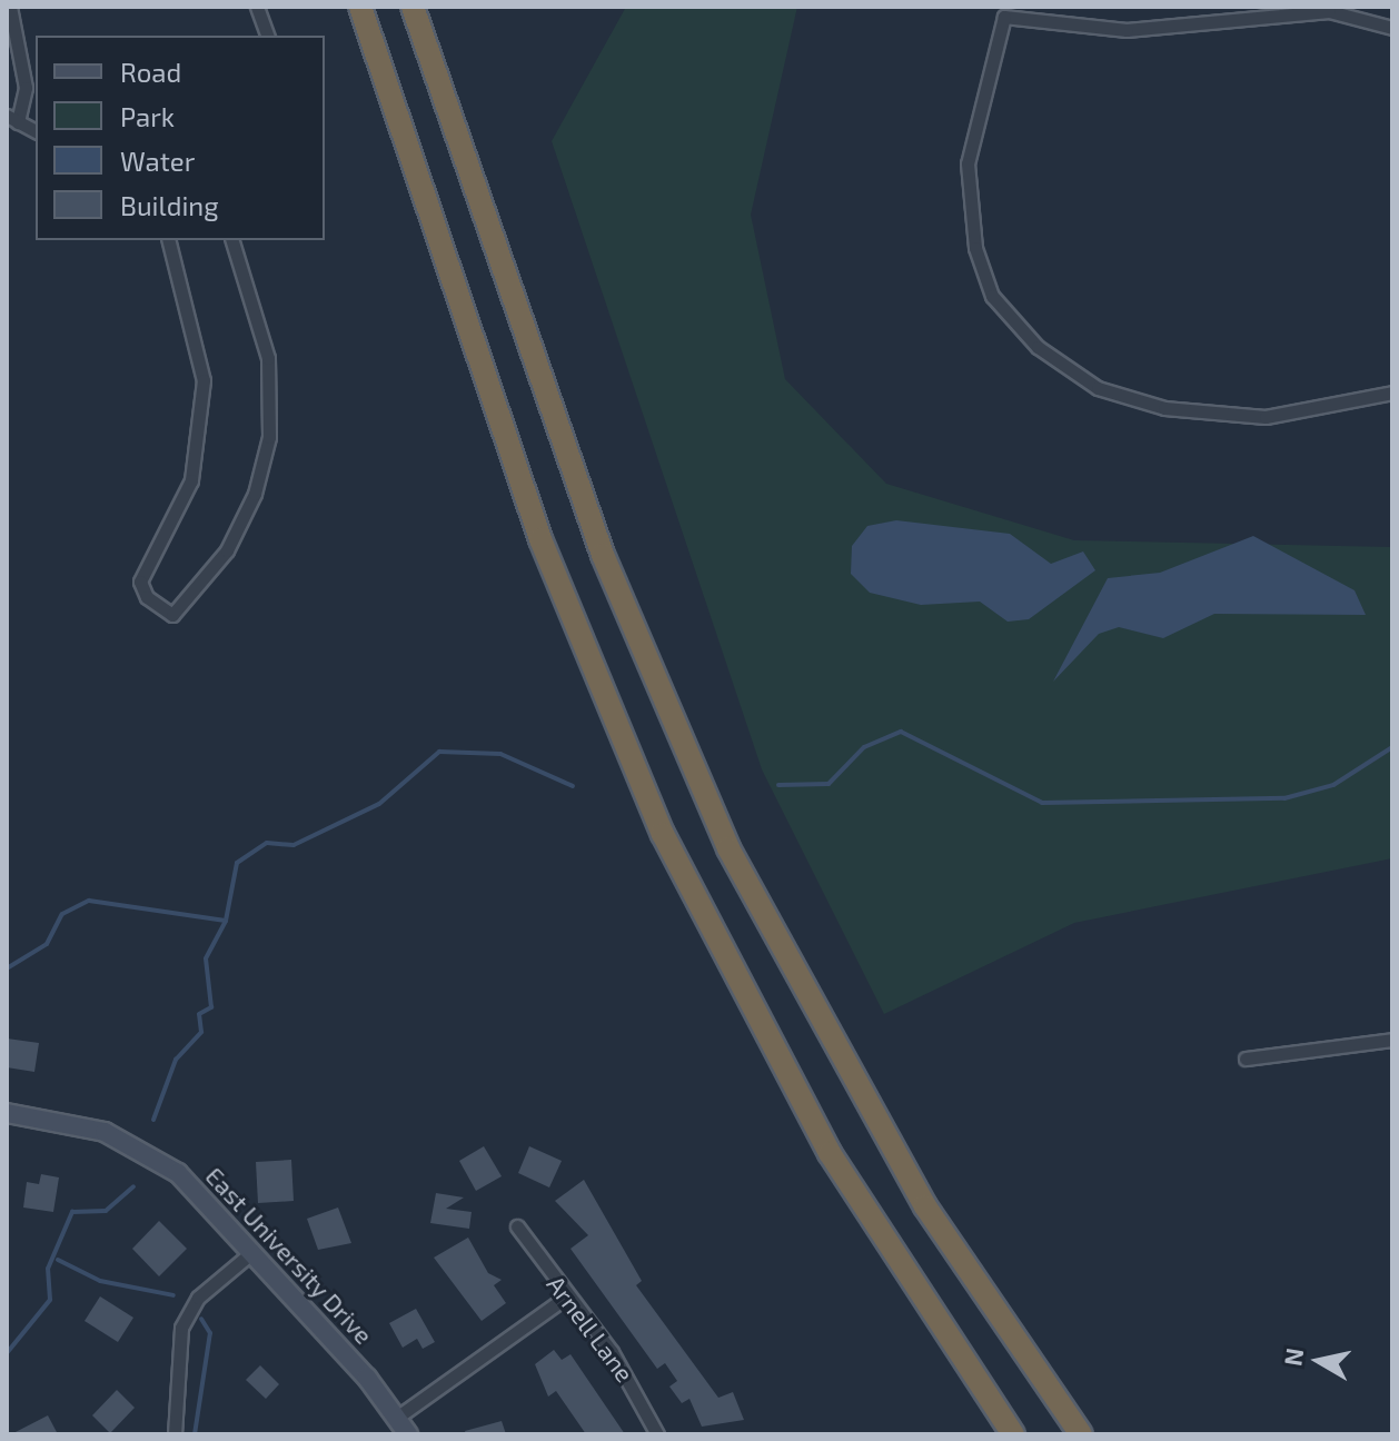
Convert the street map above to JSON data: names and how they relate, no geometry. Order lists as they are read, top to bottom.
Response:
{
  "streets": {
    "main road": ["East University Drive"],
    "street": ["Arnell Lane"]
  },
  "legend": [
    "Road",
    "Park",
    "Water",
    "Building"
  ],
  "north": "left"
}
